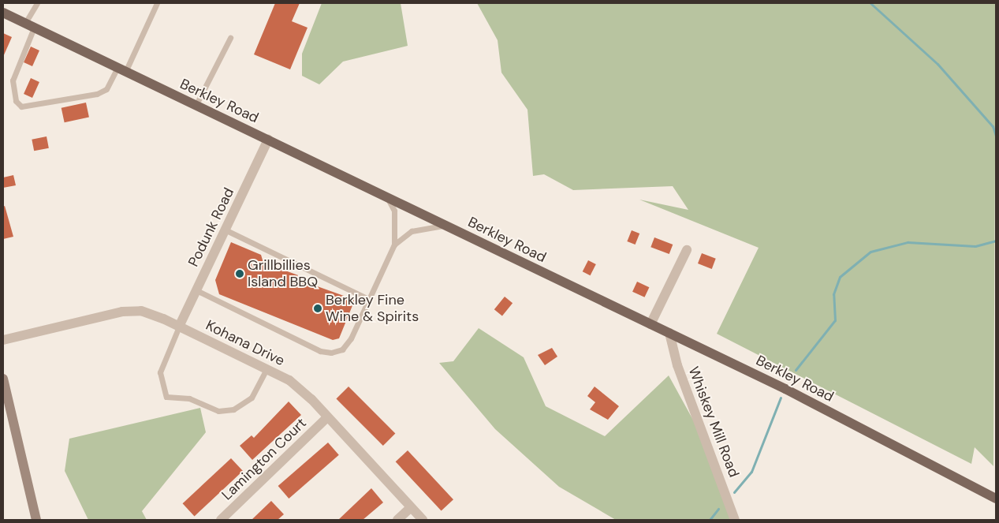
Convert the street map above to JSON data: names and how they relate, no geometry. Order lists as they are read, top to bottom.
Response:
{
  "streets": {
    "main road": ["Berkley Road"],
    "street": [
      "Podunk Road",
      "Kohana Drive",
      "Whiskey Mill Road",
      "Lamington Court"
    ]
  },
  "crossings": [
    ["Berkley Road", "Podunk Road"],
    ["Berkley Road", "Whiskey Mill Road"],
    ["Podunk Road", "Kohana Drive"],
    ["Kohana Drive", "Lamington Court"]
  ],
  "places": ["Grillbillies Island BBQ", "Berkley Fine Wine & Spirits"]
}
